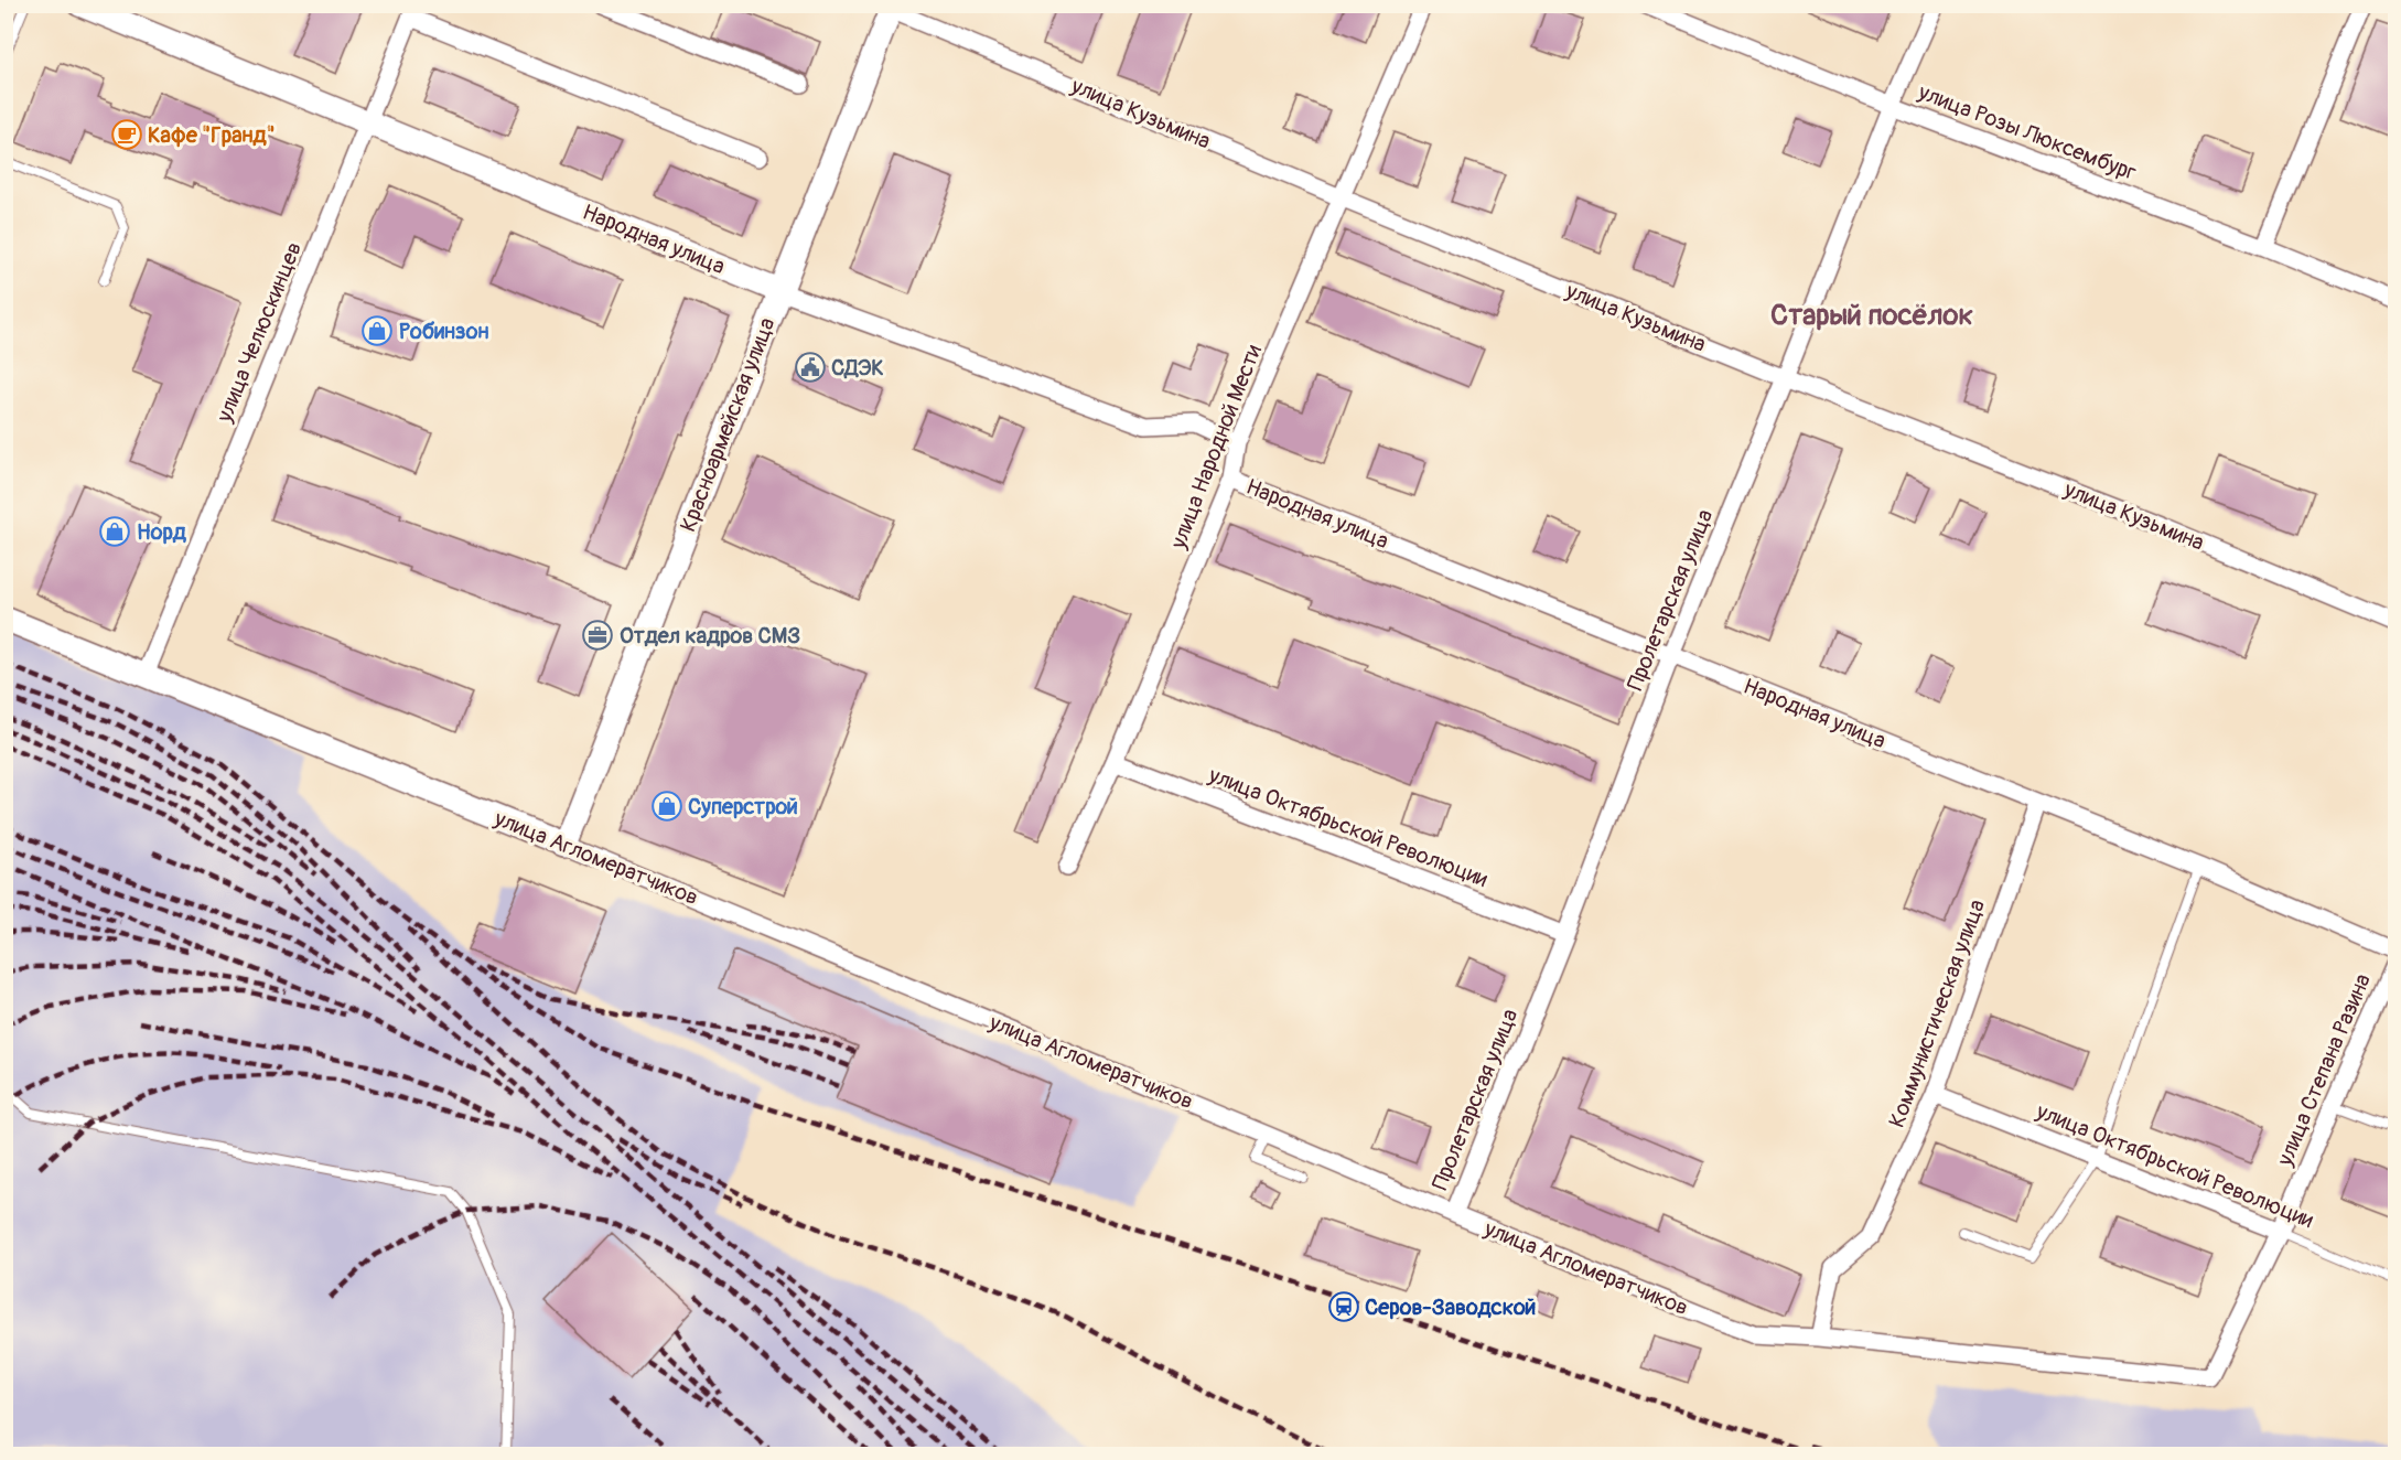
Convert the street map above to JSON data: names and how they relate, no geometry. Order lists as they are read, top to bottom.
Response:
{
  "streets": {
    "street": [
      "улица Кузьмина",
      "улица Розы Люксембург",
      "Народная улица",
      "улица Челюскинцев",
      "Красноармейская улица",
      "улица Народной Мести",
      "Пролетарская улица",
      "улица Октябрьской Революции",
      "улица Агломератчиков",
      "Коммунистическая улица",
      "улица Степана Разина"
    ]
  },
  "crossings": [
    ["улица Кузьмина", "Красноармейская улица"],
    ["улица Кузьмина", "улица Народной Мести"],
    ["улица Кузьмина", "Пролетарская улица"],
    ["улица Розы Люксембург", "Пролетарская улица"],
    ["Народная улица", "улица Челюскинцев"],
    ["Народная улица", "Красноармейская улица"],
    ["Народная улица", "улица Народной Мести"],
    ["Народная улица", "Пролетарская улица"],
    ["Народная улица", "Коммунистическая улица"],
    ["улица Челюскинцев", "улица Агломератчиков"],
    ["Красноармейская улица", "улица Агломератчиков"],
    ["улица Народной Мести", "улица Октябрьской Революции"],
    ["Пролетарская улица", "улица Октябрьской Революции"],
    ["Пролетарская улица", "улица Агломератчиков"],
    ["улица Октябрьской Революции", "Коммунистическая улица"],
    ["улица Октябрьской Революции", "улица Степана Разина"],
    ["улица Агломератчиков", "Коммунистическая улица"],
    ["улица Агломератчиков", "улица Степана Разина"]
  ],
  "districts": ["Старый посёлок"],
  "places": {
    "cafe": ["Кафе \"Гранд\""],
    "shop": ["Робинзон", "Норд", "Суперстрой"],
    "public building": ["СДЭК"],
    "office": ["Отдел кадров СМЗ"],
    "station": ["Серов-Заводской"]
  }
}
